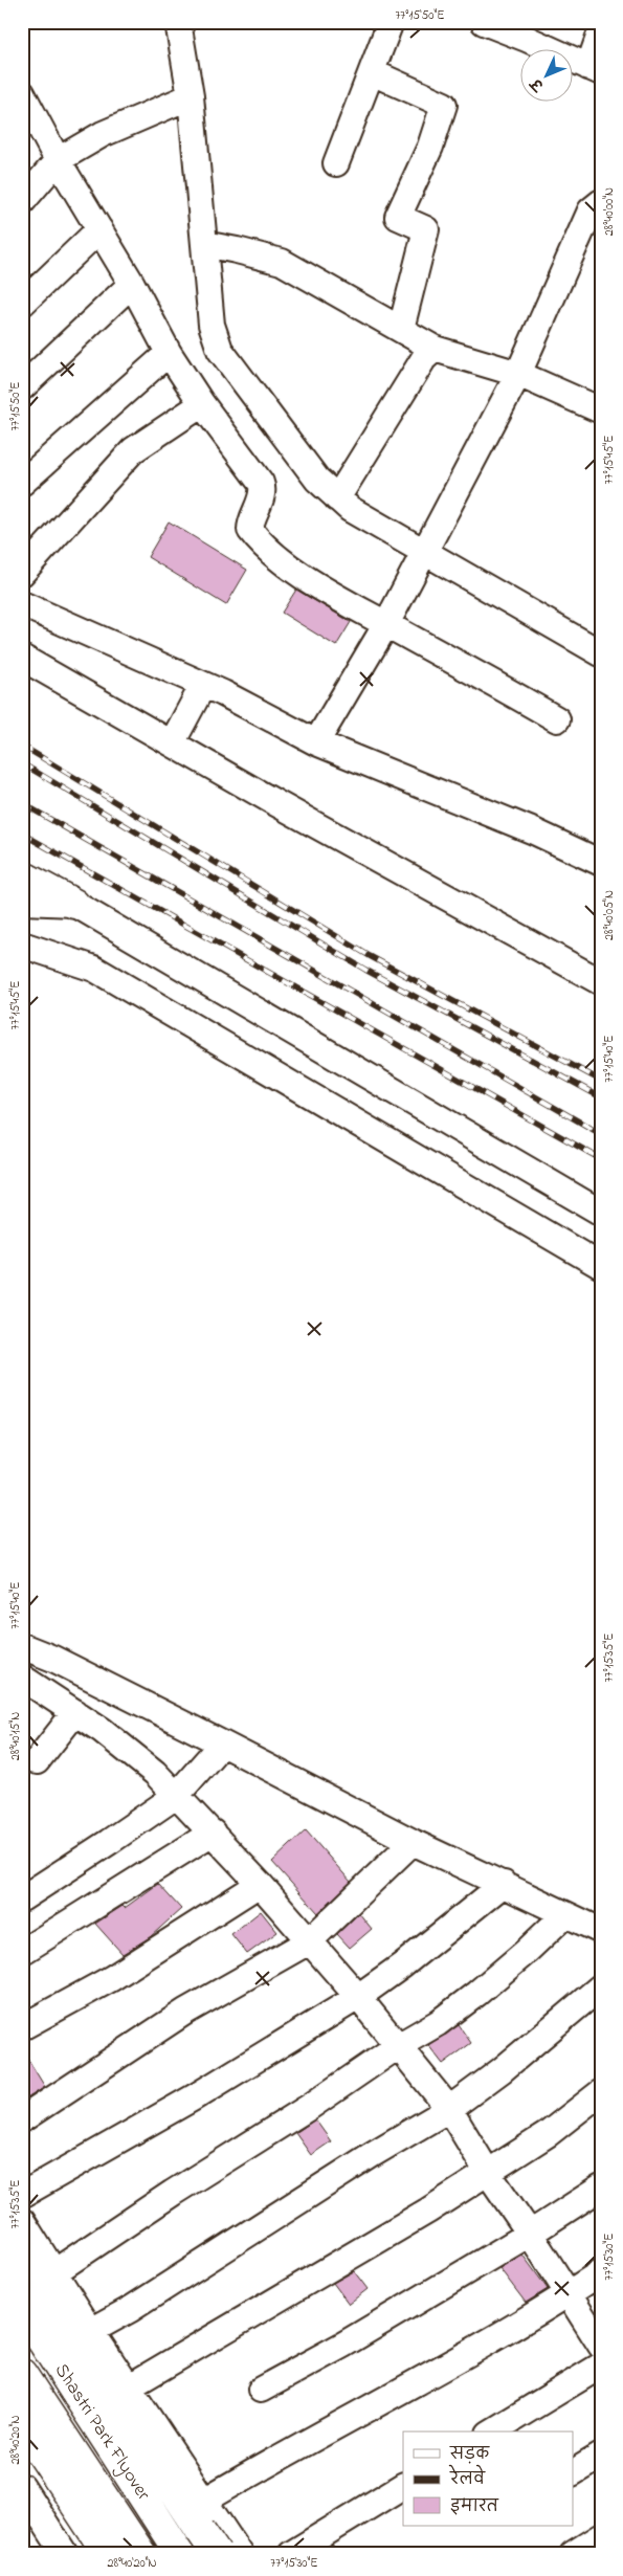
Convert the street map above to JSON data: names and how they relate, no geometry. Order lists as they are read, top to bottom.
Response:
{
  "streets": {
    "highway": ["Shastri Park Flyover"]
  },
  "legend": ["सड़क", "रेलवे", "इमारत"],
  "north": "bottom left",
  "coordinates": [
    "77°15'50\"E",
    "28°40'00\"N",
    "77°15'45\"E",
    "28°40'05\"N",
    "77°15'40\"E",
    "77°15'35\"E",
    "28°40'15\"N",
    "77°15'30\"E",
    "28°40'20\"N"
  ]
}
